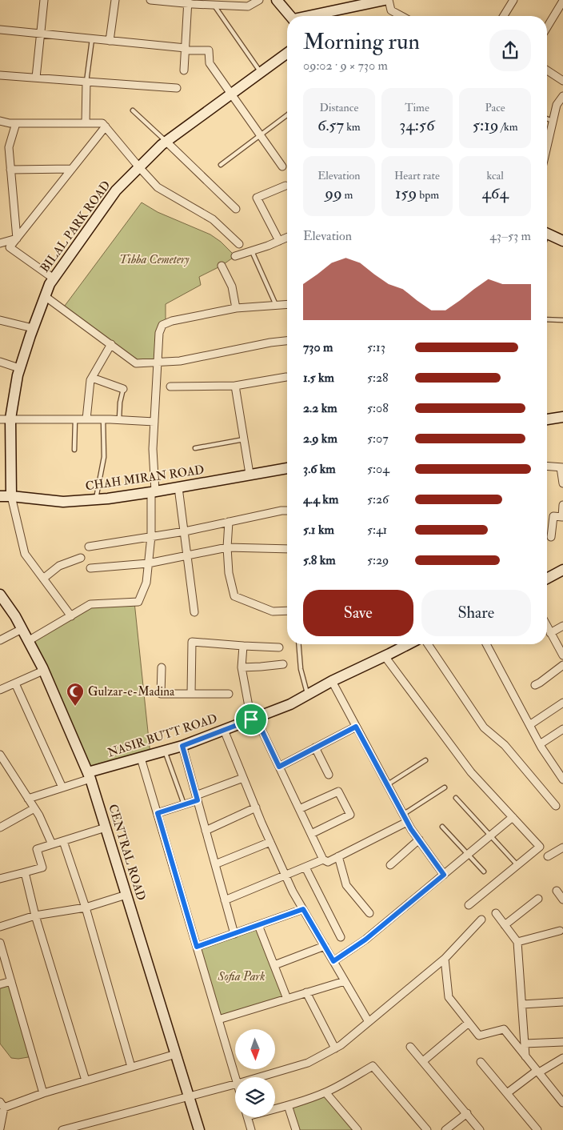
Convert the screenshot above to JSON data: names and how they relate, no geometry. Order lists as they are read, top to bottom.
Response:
{
  "streets": {
    "street": [
      "BILAL PARK ROAD",
      "CHAH MIRAN ROAD",
      "NASIR BUTT ROAD",
      "CENTRAL ROAD"
    ]
  },
  "crossings": [
    ["BILAL PARK ROAD", "CHAH MIRAN ROAD"],
    ["NASIR BUTT ROAD", "CENTRAL ROAD"]
  ],
  "parks": ["Tibba Cemetery", "Sofia Park"],
  "places": {
    "mosque": ["Gulzar-e-Madina"]
  },
  "north": "bottom",
  "page": {
    "heading": ["Morning run", "09:02 · 9 × 730 m"],
    "stats": [
      ["Distance", "6.57 km"],
      ["Time", "34:56"],
      ["Pace", "5:19 /km"],
      ["Elevation", "99 m"],
      ["Heart rate", "159 bpm"],
      ["kcal", "464"]
    ],
    "chart": ["Elevation", "43–53 m"],
    "list": [
      {
        "name": "730 m",
        "note": "5:13"
      },
      {
        "name": "1.5 km",
        "note": "5:28"
      },
      {
        "name": "2.2 km",
        "note": "5:08"
      },
      {
        "name": "2.9 km",
        "note": "5:07"
      },
      {
        "name": "3.6 km",
        "note": "5:04"
      },
      {
        "name": "4.4 km",
        "note": "5:26"
      },
      {
        "name": "5.1 km",
        "note": "5:41"
      },
      {
        "name": "5.8 km",
        "note": "5:29"
      }
    ],
    "buttons": ["Save", "Share"]
  }
}
